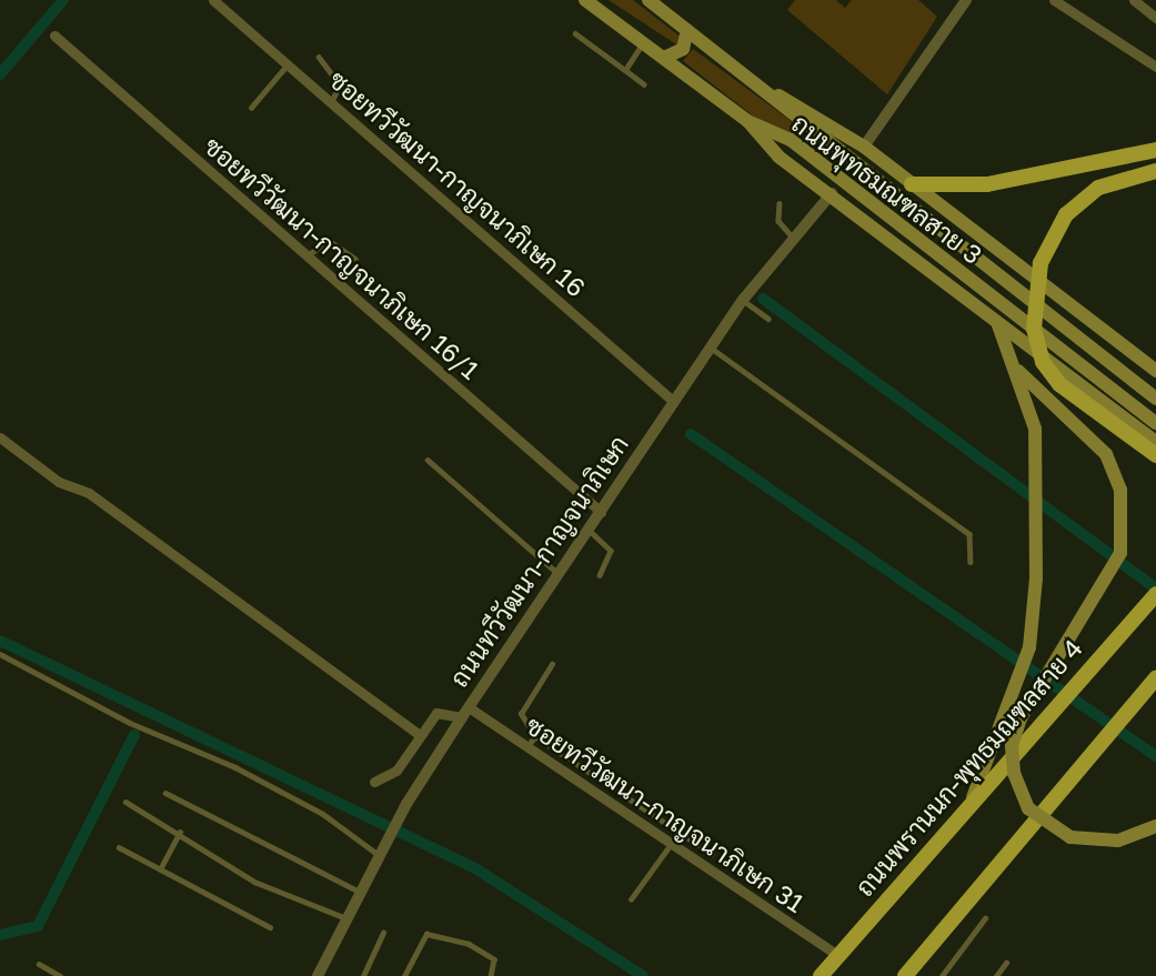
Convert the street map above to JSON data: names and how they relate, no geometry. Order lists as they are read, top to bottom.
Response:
{
  "streets": {
    "main road": ["ถนนพุทธมณฑลสาย 3", "ถนนพรานนก-พุทธมณฑลสาย 4"],
    "street": [
      "ซอยทวีวัฒนา-กาญจนาภิเษก 16",
      "ซอยทวีวัฒนา-กาญจนาภิเษก 16/1",
      "ถนนทวีวัฒนา-กาญจนาภิเษก",
      "ซอยทวีวัฒนา-กาญจนาภิเษก 31"
    ]
  },
  "crossings": [
    ["ซอยทวีวัฒนา-กาญจนาภิเษก 16", "ถนนทวีวัฒนา-กาญจนาภิเษก"],
    ["ซอยทวีวัฒนา-กาญจนาภิเษก 16/1", "ถนนทวีวัฒนา-กาญจนาภิเษก"],
    ["ถนนทวีวัฒนา-กาญจนาภิเษก", "ซอยทวีวัฒนา-กาญจนาภิเษก 31"],
    ["ถนนพรานนก-พุทธมณฑลสาย 4", "ซอยทวีวัฒนา-กาญจนาภิเษก 31"]
  ]
}
